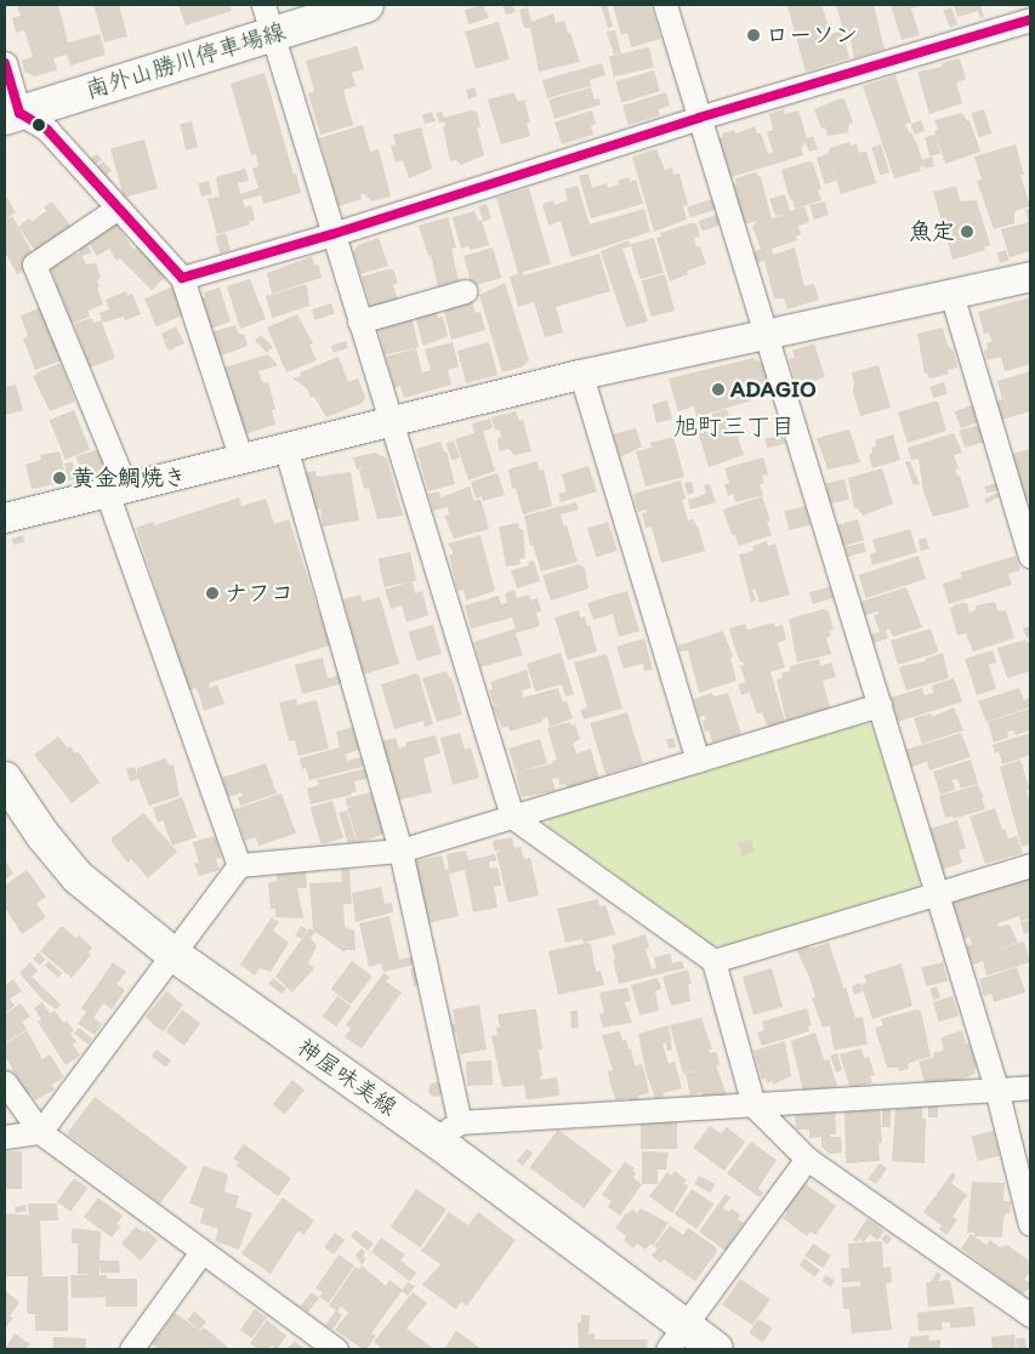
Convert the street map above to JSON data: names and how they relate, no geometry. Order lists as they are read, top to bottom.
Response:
{
  "streets": {
    "main road": ["南外山勝川停車場線", "神屋味美線"]
  },
  "districts": ["旭町三丁目"],
  "places": [
    "ローソン",
    "魚定",
    "ADAGIO",
    "黄金鯛焼き",
    "ナフコ"
  ]
}
